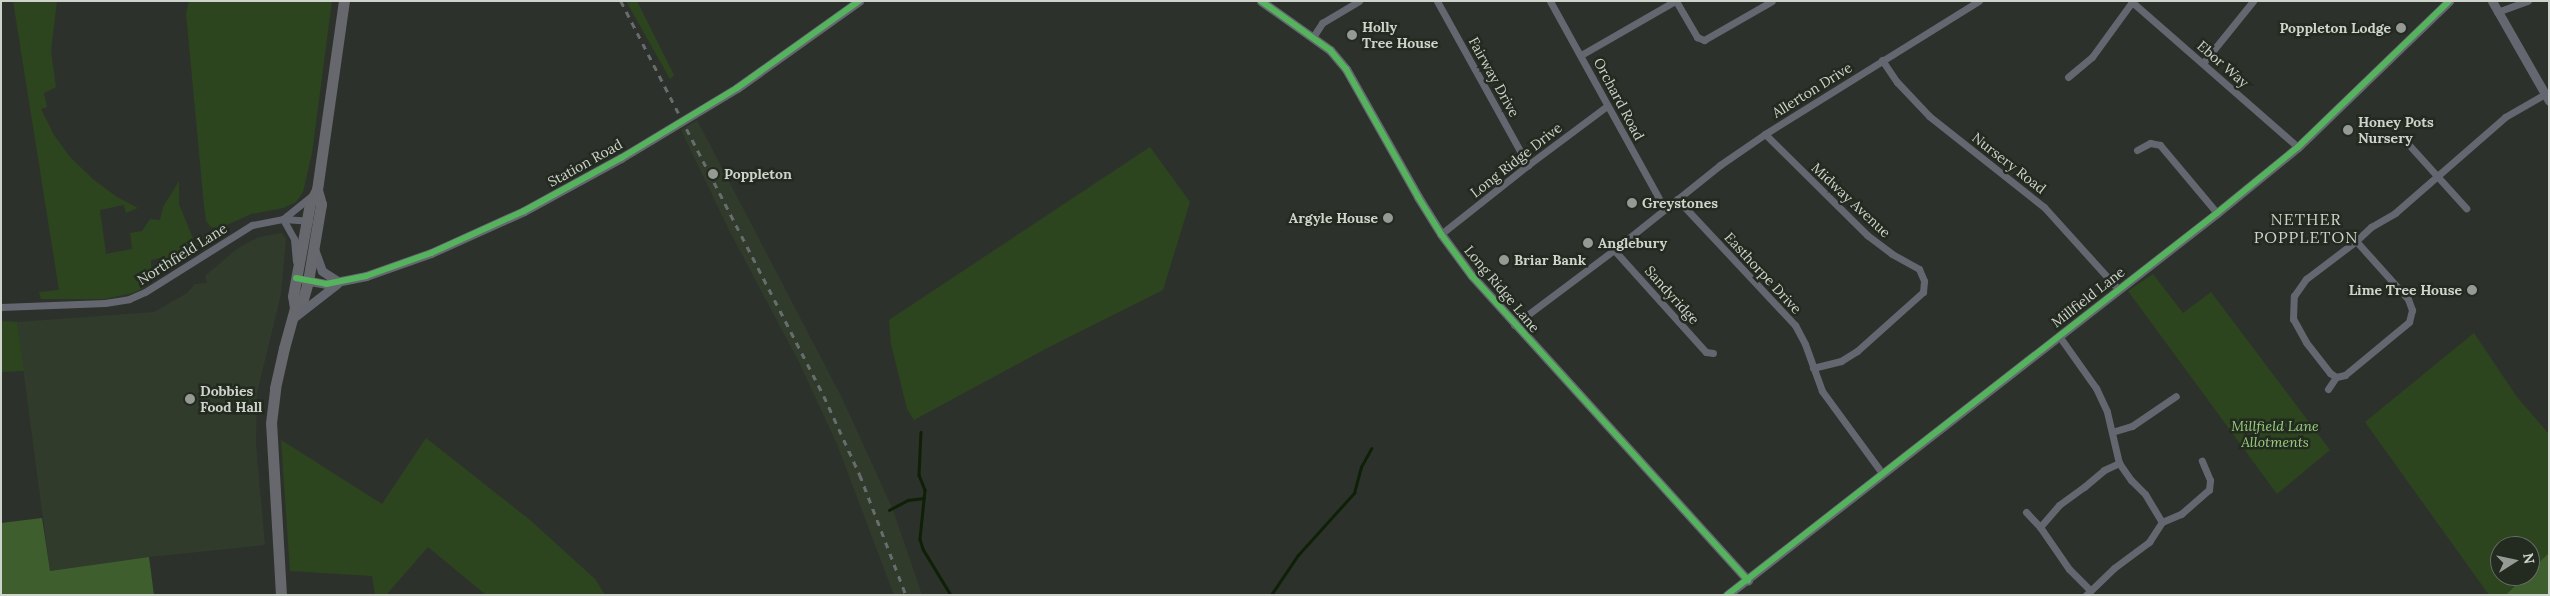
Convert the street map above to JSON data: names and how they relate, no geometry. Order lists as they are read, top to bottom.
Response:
{
  "streets": {
    "street": [
      "Ebor Way",
      "Fairway Drive",
      "Allerton Drive",
      "Orchard Road",
      "Long Ridge Drive",
      "Station Road",
      "Nursery Road",
      "Midway Avenue",
      "Northfield Lane",
      "Easthorpe Drive",
      "Long Ridge Lane",
      "Sandyridge",
      "Millfield Lane"
    ]
  },
  "crossings": [
    ["Ebor Way", "Millfield Lane"],
    ["Fairway Drive", "Long Ridge Drive"],
    ["Allerton Drive", "Orchard Road"],
    ["Allerton Drive", "Nursery Road"],
    ["Allerton Drive", "Midway Avenue"],
    ["Allerton Drive", "Easthorpe Drive"],
    ["Allerton Drive", "Long Ridge Lane"],
    ["Allerton Drive", "Sandyridge"],
    ["Orchard Road", "Long Ridge Drive"],
    ["Long Ridge Drive", "Long Ridge Lane"],
    ["Nursery Road", "Millfield Lane"],
    ["Midway Avenue", "Easthorpe Drive"],
    ["Easthorpe Drive", "Millfield Lane"],
    ["Long Ridge Lane", "Millfield Lane"]
  ],
  "districts": ["NETHER POPPLETON"],
  "parks": ["Millfield Lane Allotments"],
  "places": [
    "Poppleton Lodge",
    "Holly Tree House",
    "Honey Pots Nursery",
    "Poppleton",
    "Greystones",
    "Argyle House",
    "Anglebury",
    "Briar Bank",
    "Lime Tree House",
    "Dobbies Food Hall"
  ],
  "north": "right"
}
